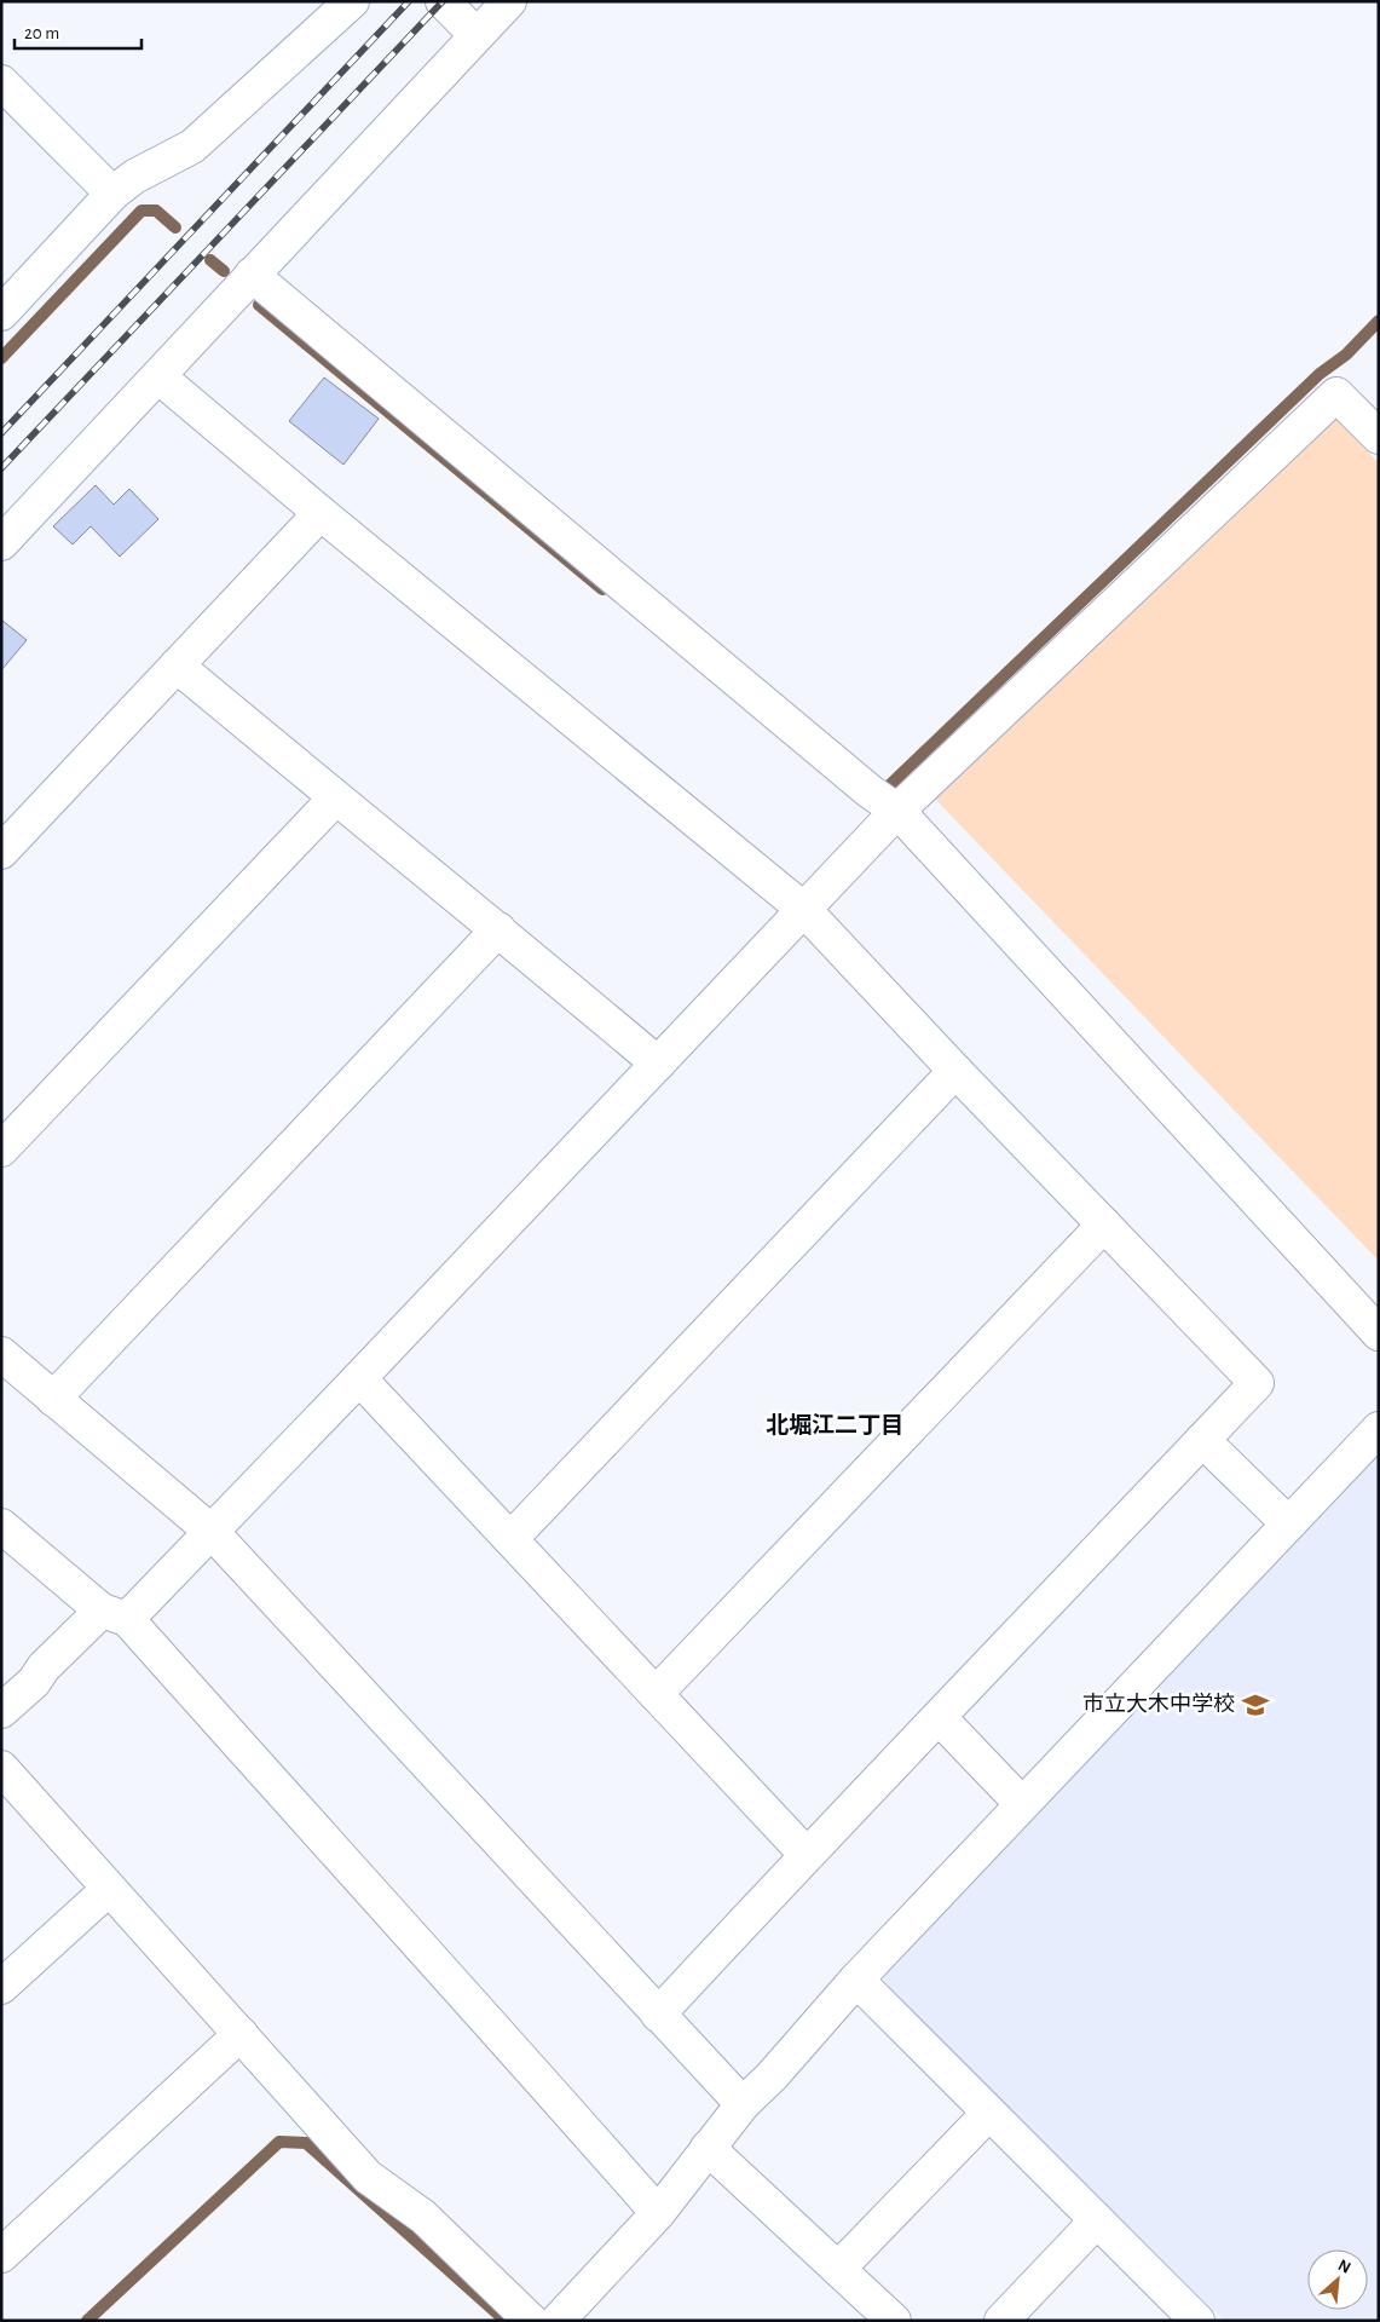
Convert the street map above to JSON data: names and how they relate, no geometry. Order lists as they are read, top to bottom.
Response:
{
  "districts": ["北堀江二丁目"],
  "places": {
    "school or university": ["市立大木中学校"]
  },
  "scale_bar": "20 m",
  "north": "top right"
}
